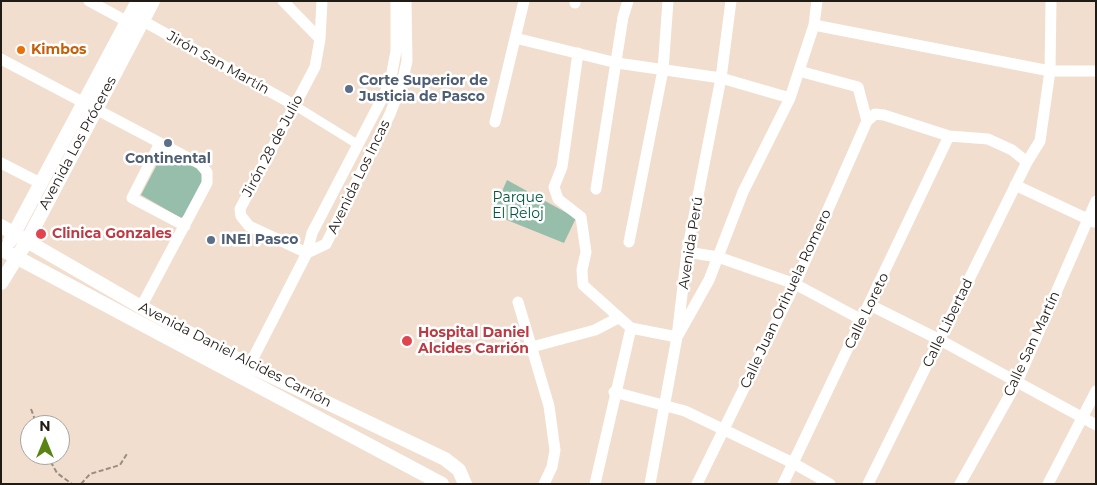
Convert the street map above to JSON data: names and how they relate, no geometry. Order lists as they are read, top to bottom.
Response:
{
  "streets": {
    "street": [
      "Jirón San Martín",
      "Avenida Los Próceres",
      "Jirón 28 de Julio",
      "Avenida Los Incas",
      "Avenida Perú",
      "Calle Juan Orihuela Romero",
      "Calle Loreto",
      "Calle Libertad",
      "Calle San Martín",
      "Avenida Daniel Alcides Carrión"
    ]
  },
  "crossings": [
    ["Jirón San Martín", "Avenida Los Próceres"],
    ["Jirón San Martín", "Jirón 28 de Julio"],
    ["Avenida Los Próceres", "Avenida Daniel Alcides Carrión"],
    ["Jirón 28 de Julio", "Avenida Los Incas"],
    ["Avenida Los Incas", "Avenida Daniel Alcides Carrión"]
  ],
  "parks": ["Parque El Reloj"],
  "places": [
    "Kimbos",
    "Corte Superior de Justicia de Pasco",
    "Continental",
    "Clinica Gonzales",
    "INEI Pasco",
    "Hospital Daniel Alcides Carrión"
  ],
  "north": "top"
}
